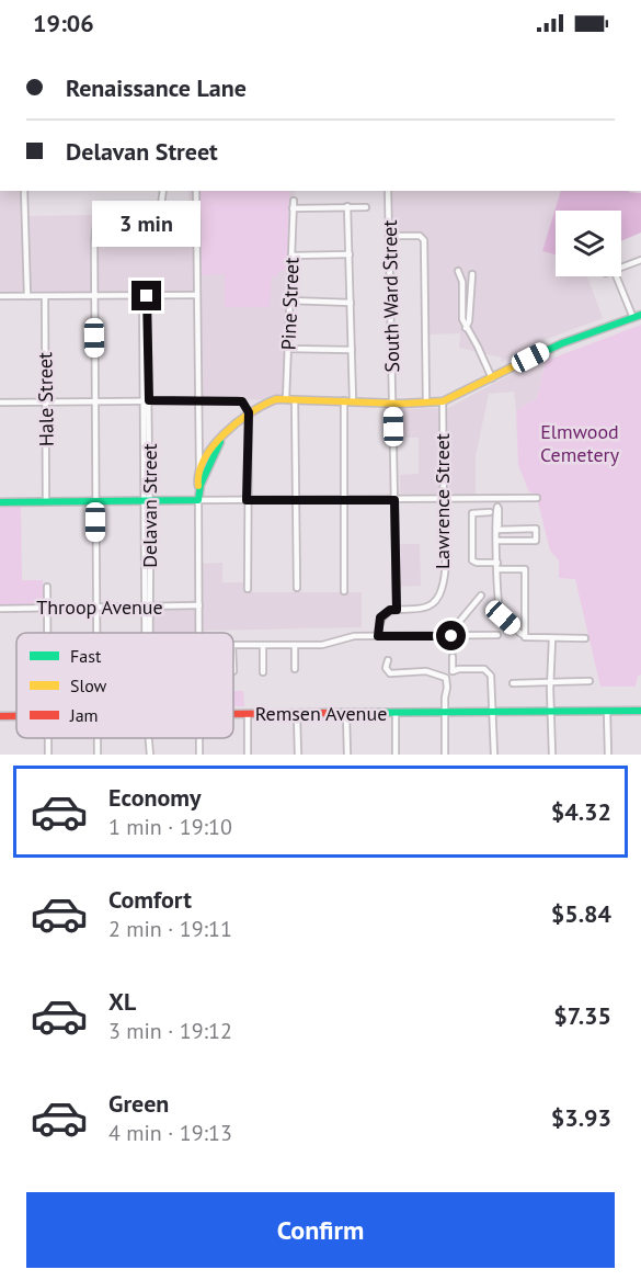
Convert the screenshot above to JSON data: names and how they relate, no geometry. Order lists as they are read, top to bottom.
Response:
{
  "streets": {
    "street": [
      "South Ward Street",
      "Pine Street",
      "Hale Street",
      "Lawrence Street",
      "Delavan Street",
      "Throop Avenue",
      "Remsen Avenue"
    ]
  },
  "crossings": [
    ["South Ward Street", "Lawrence Street"],
    ["Delavan Street", "Throop Avenue"]
  ],
  "parks": ["Elmwood Cemetery"],
  "legend": ["Fast", "Slow", "Jam"],
  "page": {
    "status": "19:06",
    "banner": ["Renaissance Lane", "Delavan Street"],
    "bubble": "3 min",
    "list": [
      {
        "name": "Economy",
        "note": "1 min · 19:10",
        "value": "$4.32"
      },
      {
        "name": "Comfort",
        "note": "2 min · 19:11",
        "value": "$5.84"
      },
      {
        "name": "XL",
        "note": "3 min · 19:12",
        "value": "$7.35"
      },
      {
        "name": "Green",
        "note": "4 min · 19:13",
        "value": "$3.93"
      }
    ],
    "buttons": "Confirm"
  }
}
